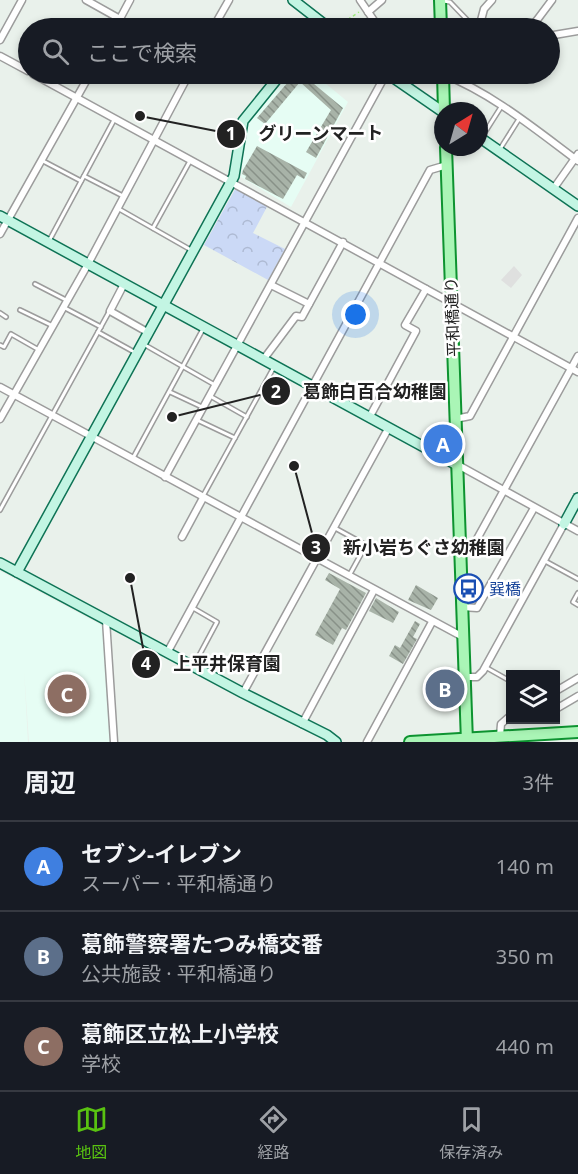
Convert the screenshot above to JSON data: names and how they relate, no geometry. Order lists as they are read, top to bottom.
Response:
{
  "streets": {
    "main road": ["平和橋通り"]
  },
  "places": {
    "other": [
      "グリーンマート",
      "葛飾白百合幼稚園",
      "新小岩ちぐさ幼稚園",
      "上平井保育園"
    ],
    "bus stop": ["巽橋"]
  },
  "north": "top right",
  "page": {
    "search": "ここで検索",
    "pins": ["A", "B", "C"],
    "heading": ["周辺", "3件"],
    "list": [
      {
        "mark": "A",
        "name": "セブン-イレブン",
        "note": "スーパー · 平和橋通り",
        "value": "140 m"
      },
      {
        "mark": "B",
        "name": "葛飾警察署たつみ橋交番",
        "note": "公共施設 · 平和橋通り",
        "value": "350 m"
      },
      {
        "mark": "C",
        "name": "葛飾区立松上小学校",
        "note": "学校",
        "value": "440 m"
      }
    ],
    "nav": ["地図", "経路", "保存済み"]
  }
}
